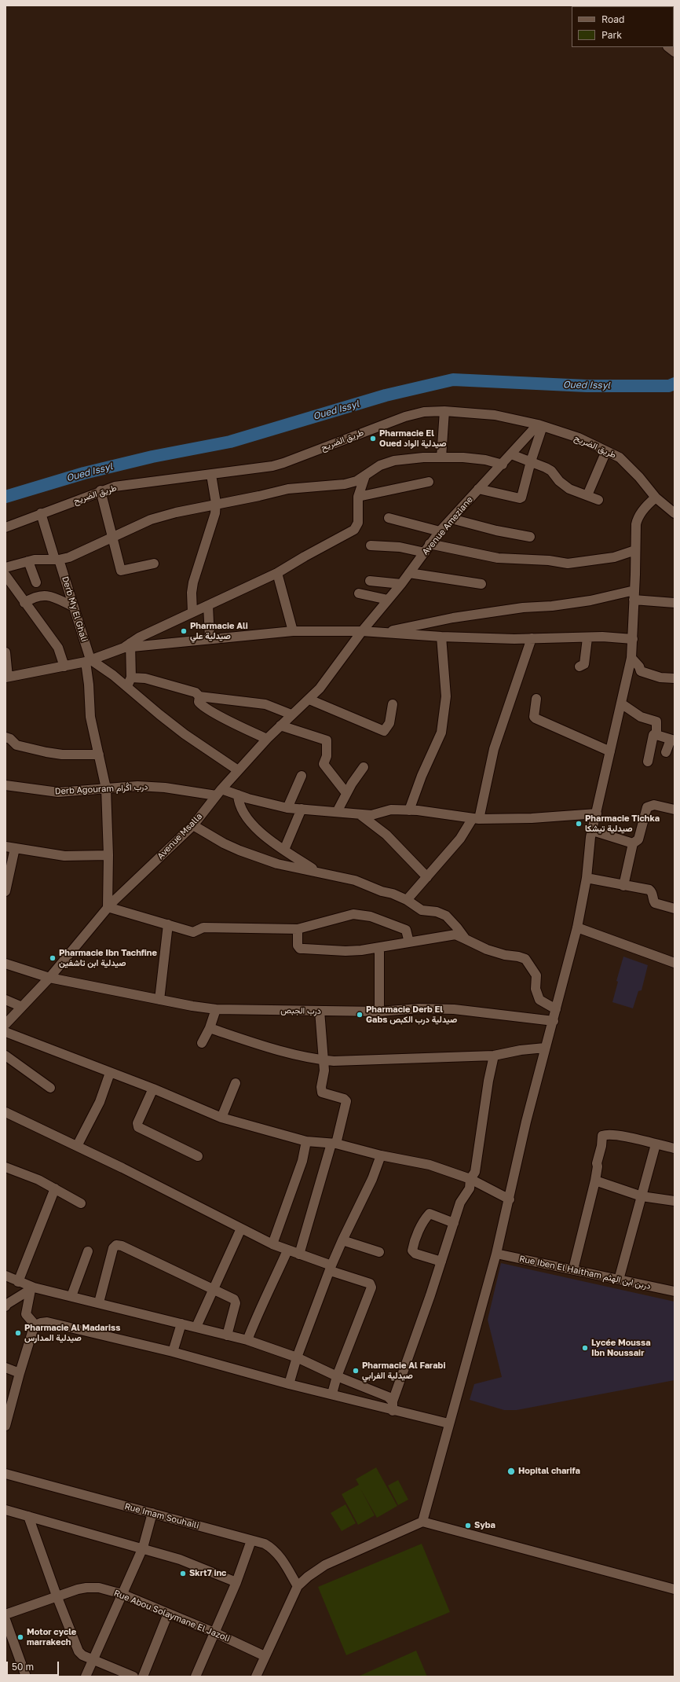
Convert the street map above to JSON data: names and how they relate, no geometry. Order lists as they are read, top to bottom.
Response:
{
  "streets": {
    "street": [
      "طريق الضريح",
      "Avenue Ameziane",
      "Derb My El Ghali",
      "Derb Agouram درب اڭرام",
      "Avenue Msalla",
      "درب الجبص",
      "Rue Iben El Haitham دربن ابن الهثم",
      "Rue Imam Souhaili",
      "Rue Abou Solaymane El Jazoli"
    ]
  },
  "crossings": [
    ["طريق الضريح", "Avenue Ameziane"],
    ["طريق الضريح", "Derb My El Ghali"],
    ["Avenue Ameziane", "Avenue Msalla"],
    ["Derb My El Ghali", "Derb Agouram درب اڭرام"],
    ["Derb My El Ghali", "Avenue Msalla"],
    ["Derb Agouram درب اڭرام", "Avenue Msalla"],
    ["Avenue Msalla", "درب الجبص"]
  ],
  "water": ["Oued Issyl"],
  "places": [
    "Pharmacie El Oued صيدلية الواد",
    "Pharmacie Ali صيدلية علي",
    "Pharmacie Tichka صيدلية تيشكا",
    "Pharmacie Ibn Tachfine صيدلية ابن تاشفين",
    "Pharmacie Derb El Gabs صيدلية درب الكبص",
    "Pharmacie Al Madariss صيدلية المدارس",
    "Lycée Moussa Ibn Noussair",
    "Pharmacie Al Farabi صيدلية الفرابي",
    "Hopital charifa",
    "Syba",
    "Skrt7 inc",
    "Motor cycle marrakech"
  ],
  "legend": ["Road", "Park"],
  "scale_bar": "50 m"
}
